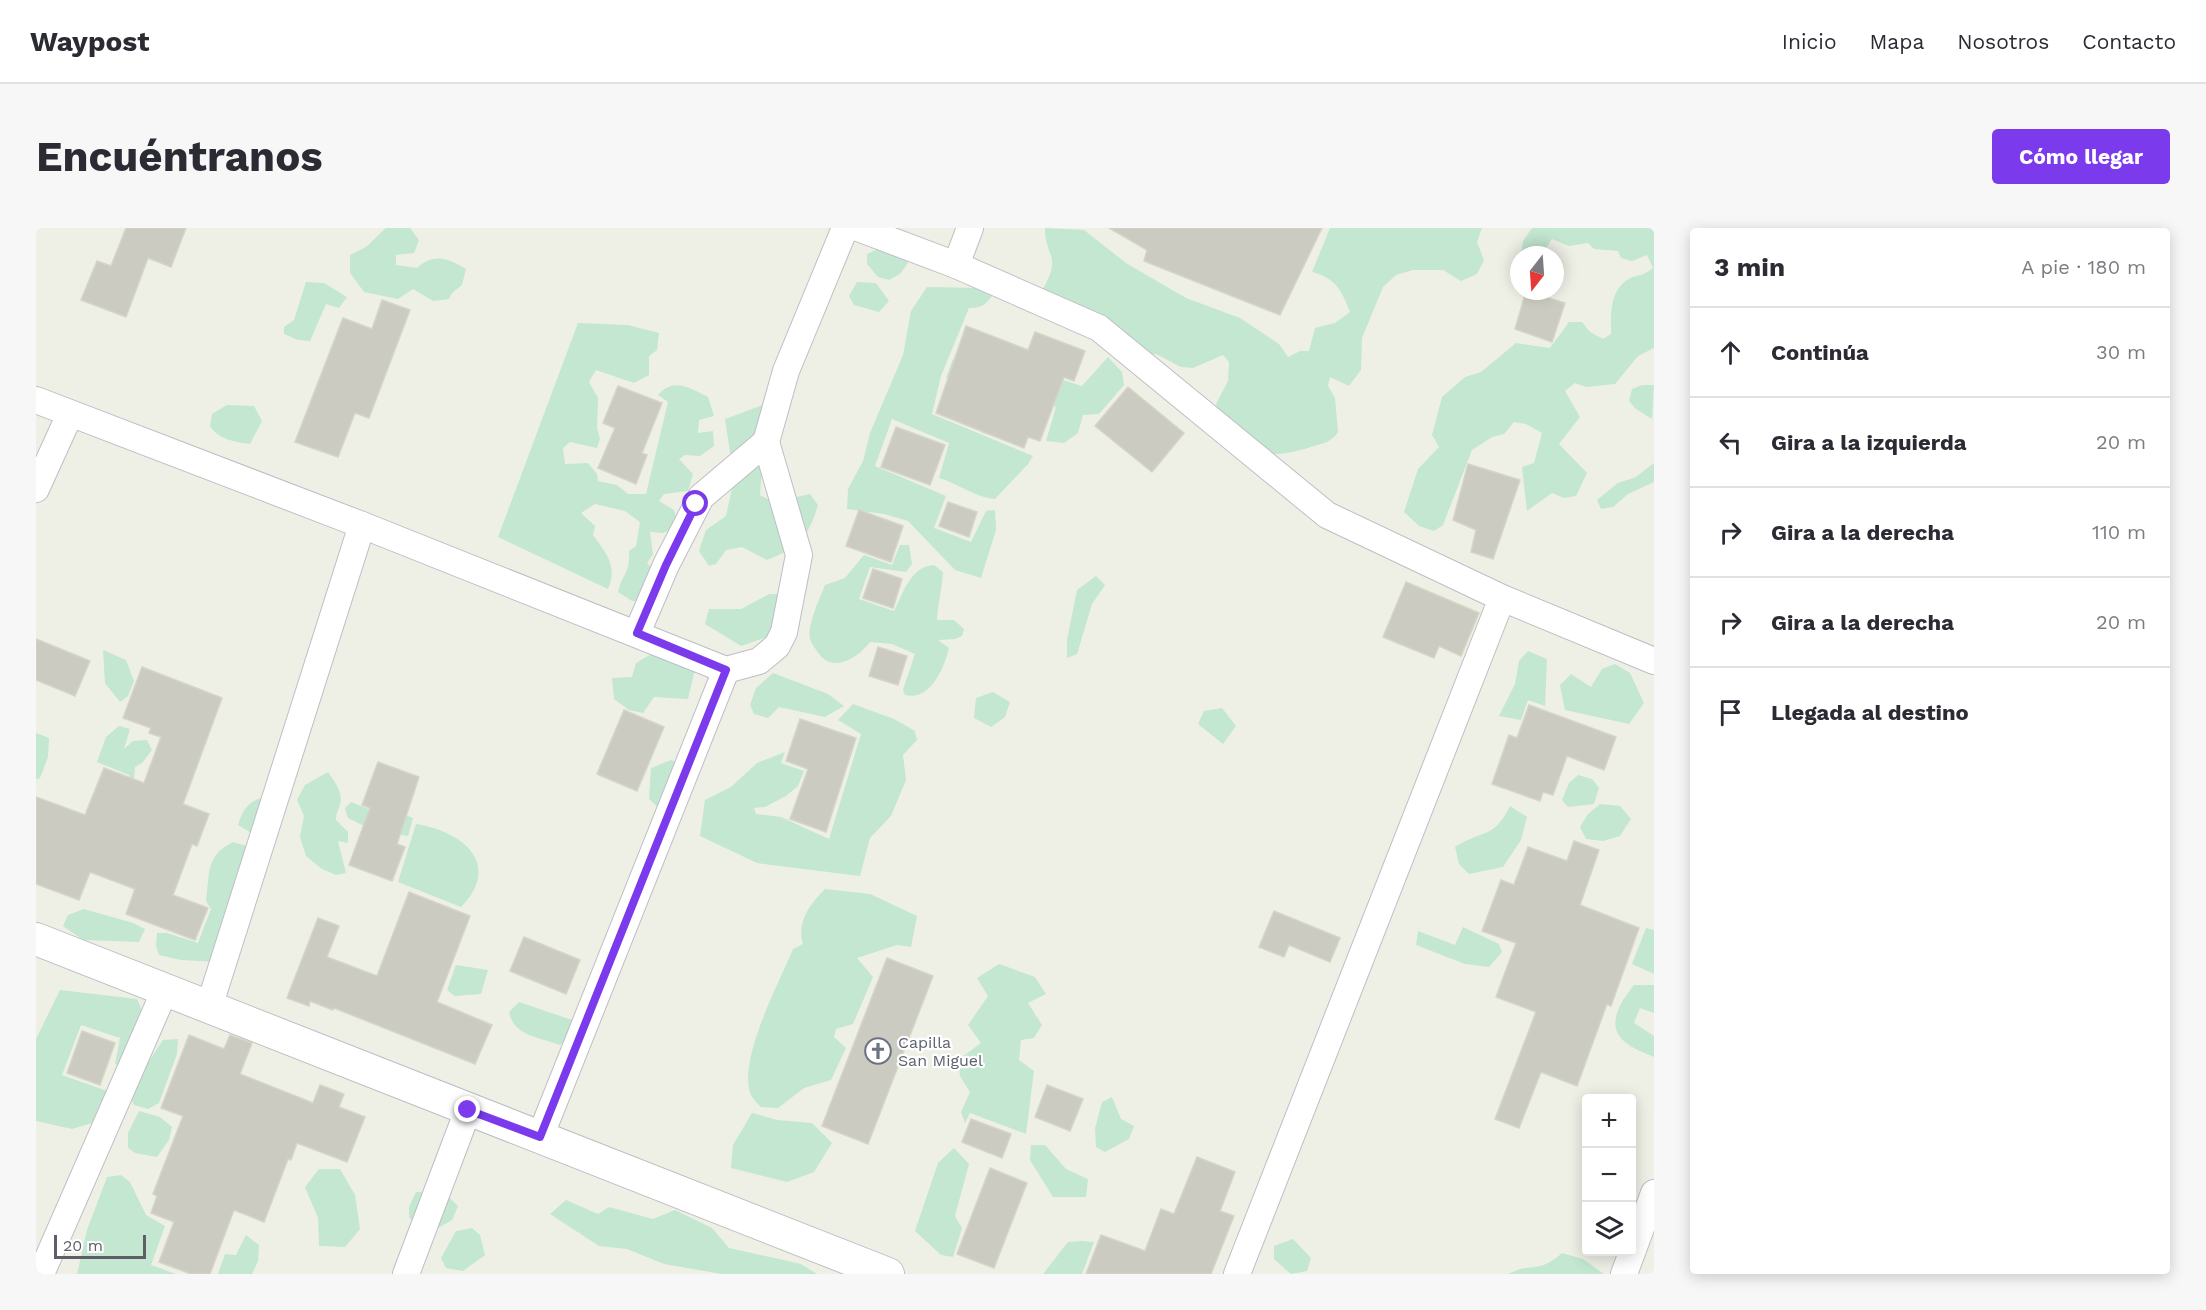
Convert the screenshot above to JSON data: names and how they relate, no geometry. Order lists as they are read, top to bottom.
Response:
{
  "places": {
    "church": ["Capilla San Miguel"]
  },
  "scale_bar": "20 m",
  "north": "bottom",
  "page": {
    "header": "Waypost",
    "nav": [
      "Inicio",
      "Mapa",
      "Nosotros",
      "Contacto"
    ],
    "buttons": "Cómo llegar",
    "title": "Encuéntranos",
    "heading": ["3 min", "A pie · 180 m"],
    "list": [
      ["Continúa", "30 m"],
      ["Gira a la izquierda", "20 m"],
      ["Gira a la derecha", "110 m"],
      ["Gira a la derecha", "20 m"],
      "Llegada al destino"
    ],
    "map_buttons": ["+", "−"],
    "scale": "20 m"
  }
}
